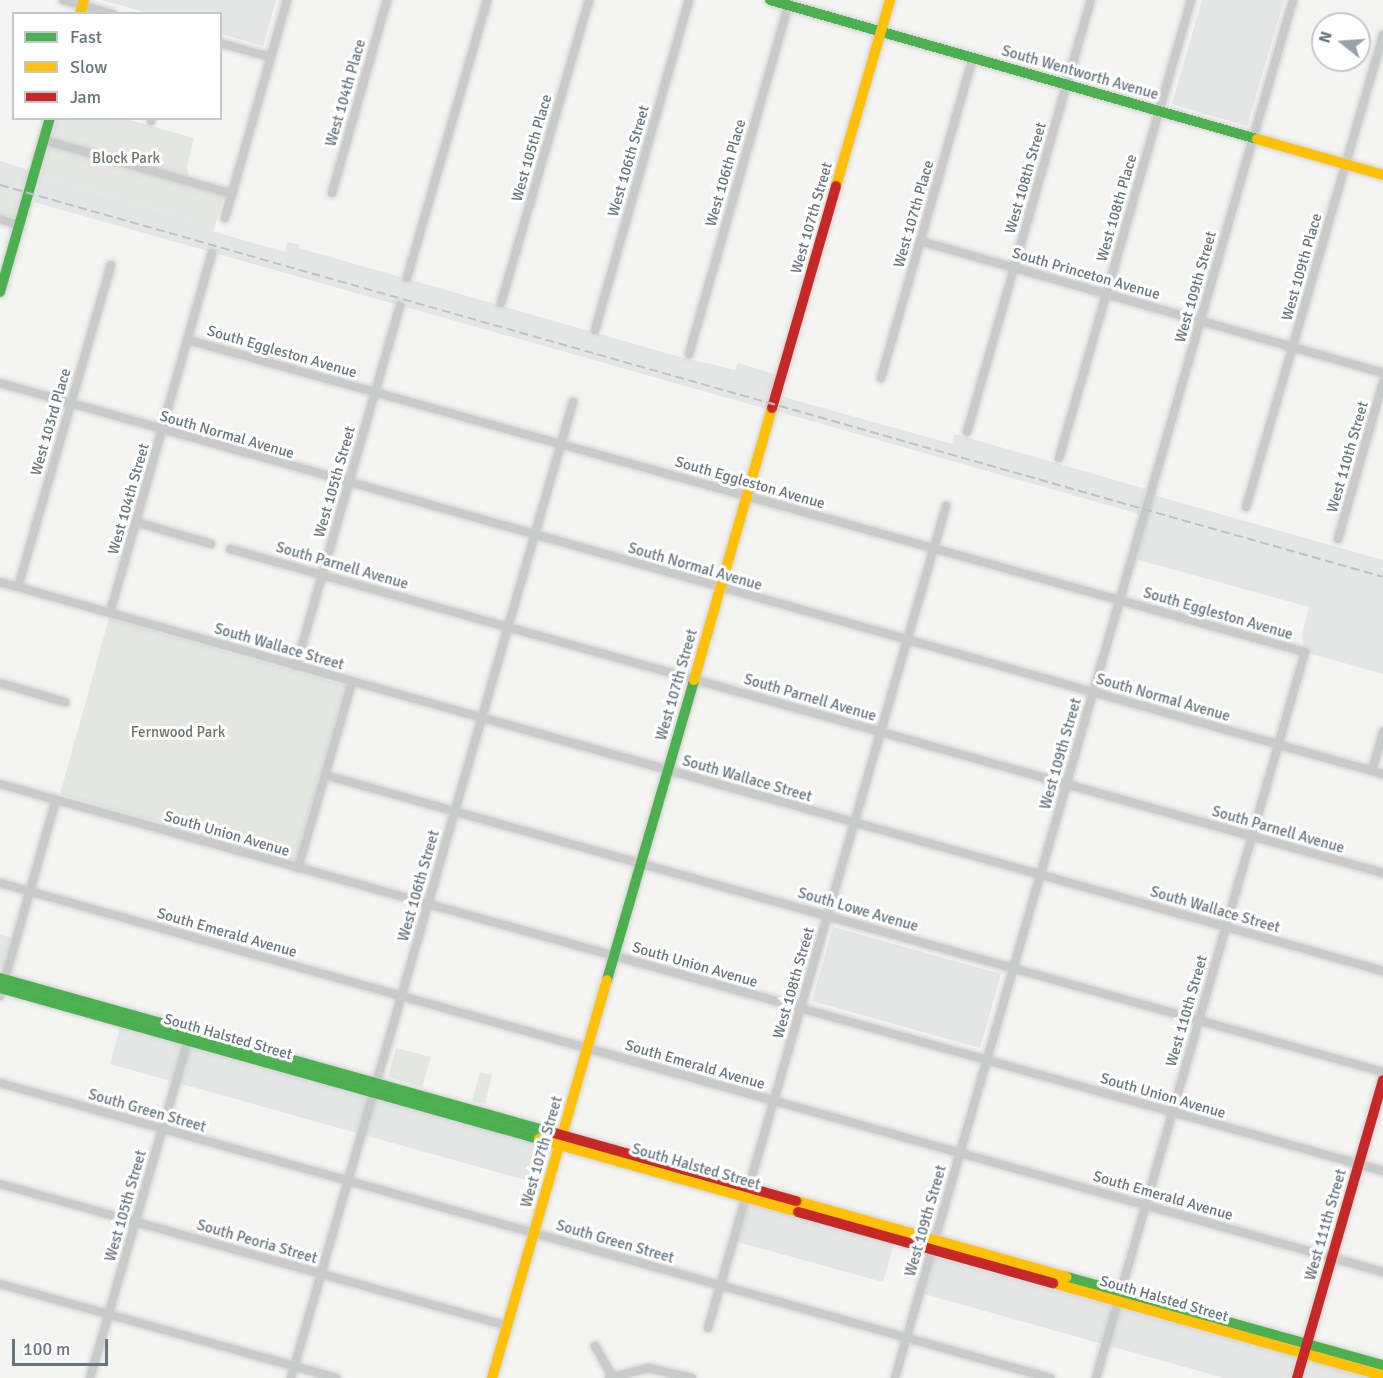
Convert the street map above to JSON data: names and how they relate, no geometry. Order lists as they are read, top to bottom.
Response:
{
  "streets": {
    "street": [
      "South Wentworth Avenue",
      "West 104th Place",
      "West 105th Place",
      "West 106th Street",
      "West 106th Place",
      "West 108th Street",
      "West 108th Place",
      "West 107th Place",
      "West 107th Street",
      "West 109th Place",
      "South Princeton Avenue",
      "West 109th Street",
      "South Eggleston Avenue",
      "West 103rd Place",
      "South Normal Avenue",
      "West 110th Street",
      "West 105th Street",
      "West 104th Street",
      "South Parnell Avenue",
      "South Wallace Street",
      "South Union Avenue",
      "South Lowe Avenue",
      "South Emerald Avenue",
      "South Halsted Street",
      "South Green Street",
      "West 111th Street",
      "South Peoria Street"
    ]
  },
  "crossings": [
    ["South Wentworth Avenue", "West 106th Place"],
    ["South Wentworth Avenue", "West 108th Street"],
    ["South Wentworth Avenue", "West 108th Place"],
    ["South Wentworth Avenue", "West 107th Place"],
    ["South Wentworth Avenue", "West 107th Street"],
    ["South Wentworth Avenue", "West 109th Place"],
    ["South Wentworth Avenue", "West 109th Street"],
    ["West 106th Street", "South Eggleston Avenue"],
    ["West 106th Street", "South Normal Avenue"],
    ["West 106th Street", "South Parnell Avenue"],
    ["West 106th Street", "South Wallace Street"],
    ["West 106th Street", "South Union Avenue"],
    ["West 106th Street", "South Lowe Avenue"],
    ["West 106th Street", "South Emerald Avenue"],
    ["West 106th Street", "South Halsted Street"],
    ["West 106th Street", "South Green Street"],
    ["West 106th Street", "South Peoria Street"],
    ["West 108th Street", "South Princeton Avenue"],
    ["West 108th Street", "South Eggleston Avenue"],
    ["West 108th Street", "South Normal Avenue"],
    ["West 108th Street", "South Parnell Avenue"],
    ["West 108th Street", "South Wallace Street"],
    ["West 108th Street", "South Union Avenue"],
    ["West 108th Street", "South Lowe Avenue"],
    ["West 108th Street", "South Emerald Avenue"],
    ["West 108th Street", "South Halsted Street"],
    ["West 108th Street", "South Green Street"],
    ["West 108th Place", "South Princeton Avenue"],
    ["West 107th Place", "South Princeton Avenue"],
    ["West 107th Street", "South Eggleston Avenue"],
    ["West 107th Street", "South Normal Avenue"],
    ["West 107th Street", "South Parnell Avenue"],
    ["West 107th Street", "South Wallace Street"],
    ["West 107th Street", "South Union Avenue"],
    ["West 107th Street", "South Lowe Avenue"],
    ["West 107th Street", "South Emerald Avenue"],
    ["West 107th Street", "South Halsted Street"],
    ["West 107th Street", "South Green Street"],
    ["West 107th Street", "South Peoria Street"],
    ["West 109th Place", "South Princeton Avenue"],
    ["South Princeton Avenue", "West 109th Street"],
    ["West 109th Street", "South Eggleston Avenue"],
    ["West 109th Street", "South Normal Avenue"],
    ["West 109th Street", "South Parnell Avenue"],
    ["West 109th Street", "South Wallace Street"],
    ["West 109th Street", "South Union Avenue"],
    ["West 109th Street", "South Lowe Avenue"],
    ["West 109th Street", "South Emerald Avenue"],
    ["West 109th Street", "South Halsted Street"],
    ["West 109th Street", "South Green Street"],
    ["South Eggleston Avenue", "West 110th Street"],
    ["South Eggleston Avenue", "West 105th Street"],
    ["South Eggleston Avenue", "West 104th Street"],
    ["West 103rd Place", "South Normal Avenue"],
    ["West 103rd Place", "South Wallace Street"],
    ["South Normal Avenue", "West 110th Street"],
    ["South Normal Avenue", "West 105th Street"],
    ["South Normal Avenue", "West 104th Street"],
    ["West 110th Street", "South Parnell Avenue"],
    ["West 110th Street", "South Wallace Street"],
    ["West 110th Street", "South Union Avenue"],
    ["West 110th Street", "South Lowe Avenue"],
    ["West 110th Street", "South Emerald Avenue"],
    ["West 110th Street", "South Halsted Street"],
    ["West 105th Street", "South Parnell Avenue"],
    ["West 105th Street", "South Wallace Street"],
    ["West 105th Street", "South Halsted Street"],
    ["West 105th Street", "South Green Street"],
    ["West 105th Street", "South Peoria Street"],
    ["West 104th Street", "South Wallace Street"],
    ["South Union Avenue", "West 111th Street"],
    ["South Emerald Avenue", "West 111th Street"],
    ["South Halsted Street", "West 111th Street"]
  ],
  "parks": ["Block Park", "Fernwood Park"],
  "legend": ["Fast", "Slow", "Jam"],
  "scale_bar": "100 m",
  "north": "left"
}
